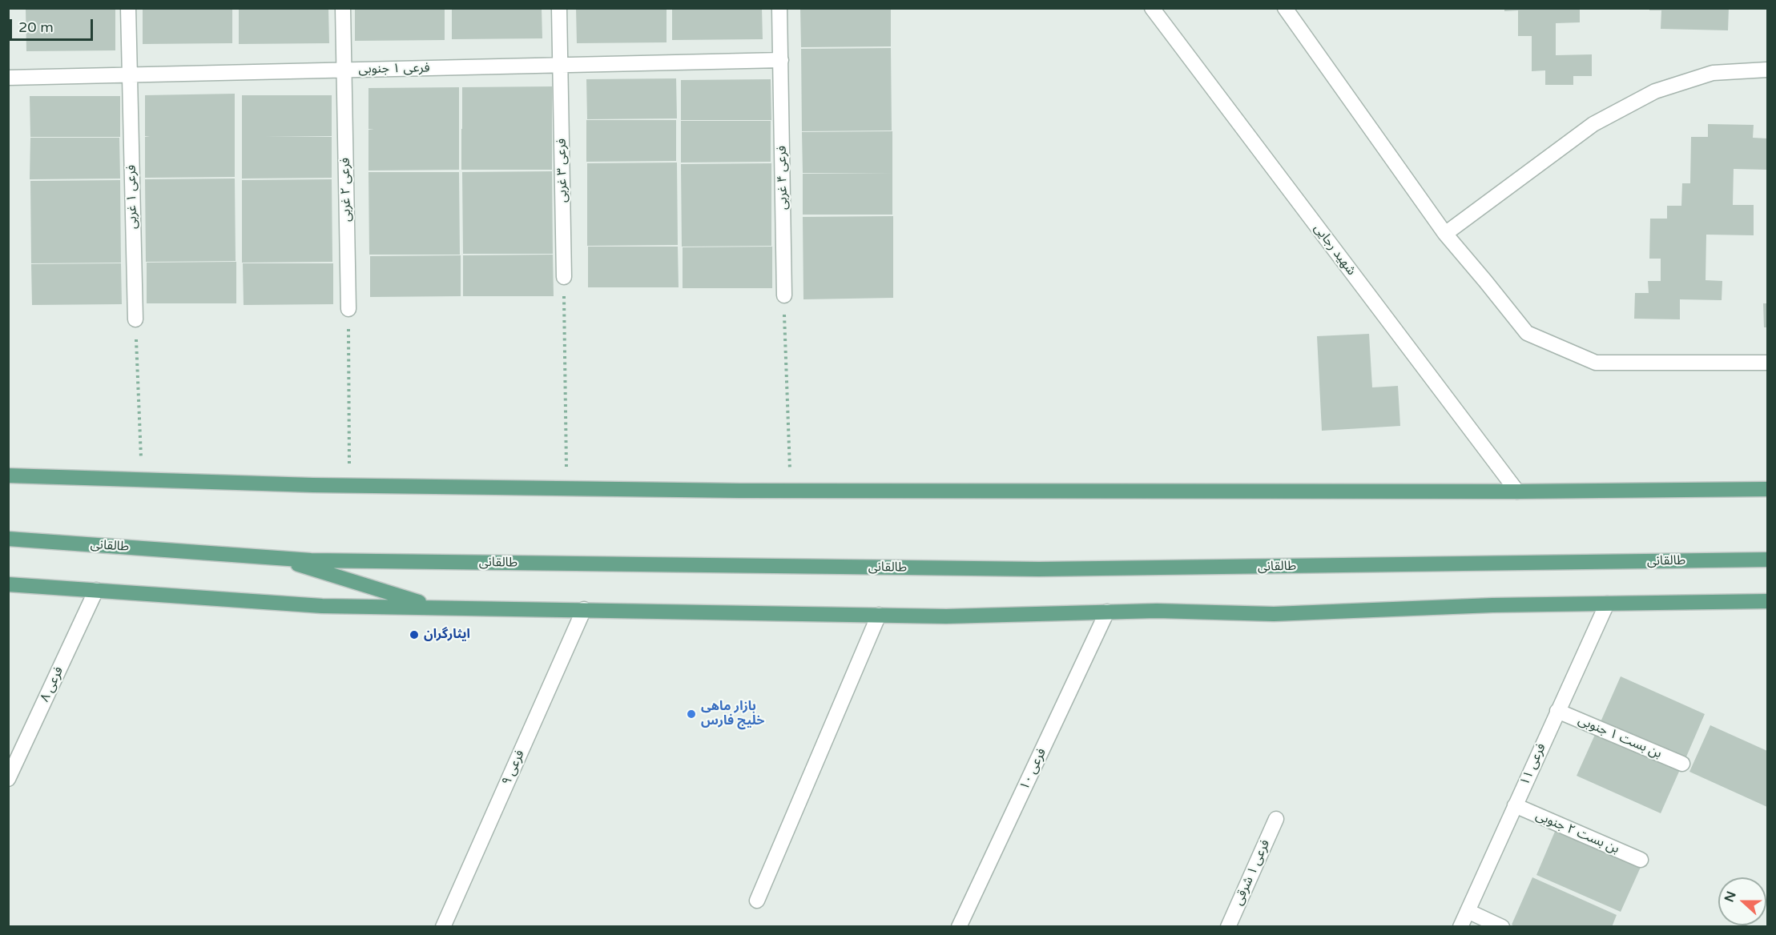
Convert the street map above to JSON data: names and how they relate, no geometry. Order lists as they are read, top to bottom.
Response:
{
  "streets": {
    "main road": ["طالقانی"],
    "street": [
      "فرعی ۱ جنوبی",
      "فرعی ۳ غربی",
      "فرعی ۴ غربی",
      "فرعی ۲ غربی",
      "فرعی ۱ غربی",
      "شهید رجایی",
      "فرعی ۸",
      "بن بست ۱ جنوبی",
      "فرعی ۱۱",
      "فرعی ۹",
      "فرعی ۱۰",
      "بن بست ۲ جنوبی",
      "فرعی ۱ شرقی"
    ]
  },
  "crossings": [
    ["فرعی ۱ جنوبی", "فرعی ۳ غربی"],
    ["فرعی ۱ جنوبی", "فرعی ۴ غربی"],
    ["فرعی ۱ جنوبی", "فرعی ۲ غربی"],
    ["فرعی ۱ جنوبی", "فرعی ۱ غربی"],
    ["بن بست ۱ جنوبی", "فرعی ۱۱"],
    ["فرعی ۱۱", "بن بست ۲ جنوبی"]
  ],
  "places": ["ایثارگران", "بازار ماهی خلیج فارس"],
  "scale_bar": "20 m",
  "north": "left"
}
